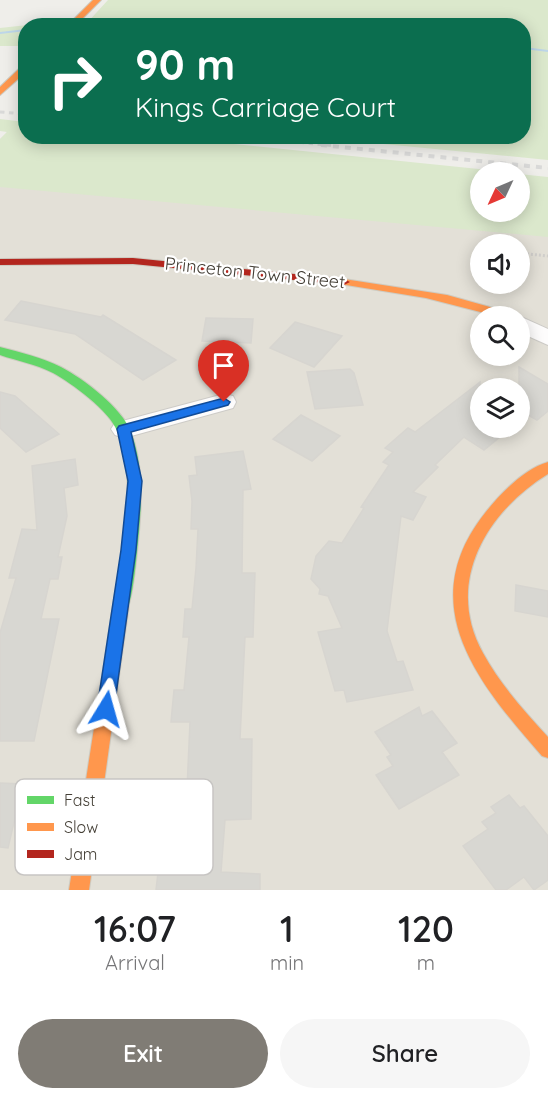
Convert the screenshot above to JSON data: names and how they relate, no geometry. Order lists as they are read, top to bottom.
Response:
{
  "streets": {
    "street": ["Princeton Town Street"]
  },
  "legend": ["Fast", "Slow", "Jam"],
  "north": "bottom left",
  "page": {
    "turn": ["90 m", "Kings Carriage Court"],
    "eta": [
      "16:07",
      "Arrival",
      "1",
      "min",
      "120",
      "m"
    ],
    "buttons": ["Exit", "Share"]
  }
}
